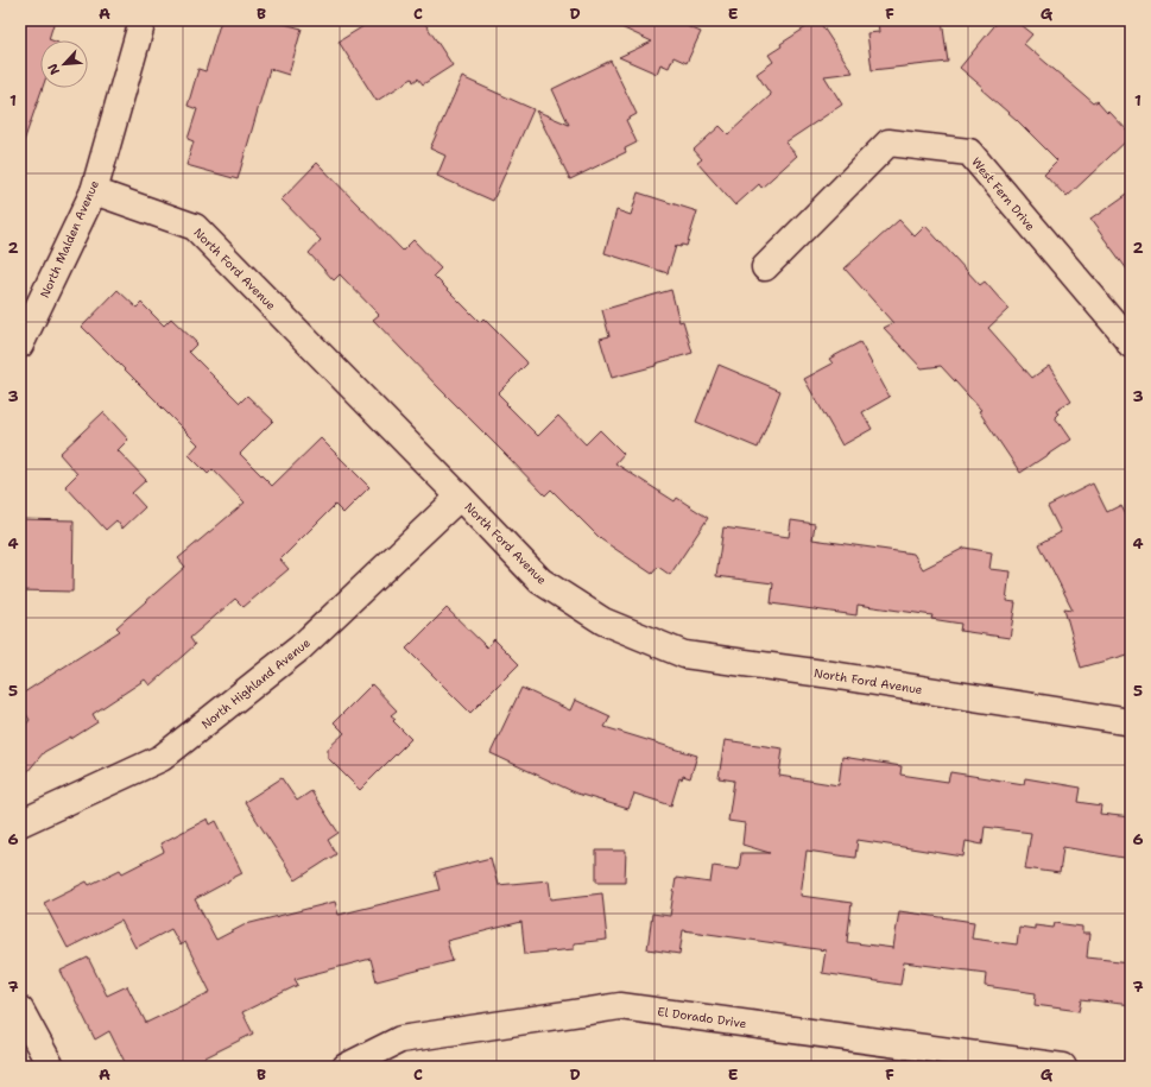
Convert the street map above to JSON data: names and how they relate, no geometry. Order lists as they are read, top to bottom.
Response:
{
  "streets": {
    "street": [
      "West Fern Drive",
      "North Malden Avenue",
      "North Ford Avenue",
      "North Highland Avenue",
      "El Dorado Drive"
    ]
  },
  "crossings": [
    ["North Malden Avenue", "North Ford Avenue"],
    ["North Ford Avenue", "North Highland Avenue"]
  ],
  "north": "bottom left",
  "grid": {
    "columns": [
      "A",
      "B",
      "C",
      "D",
      "E",
      "F",
      "G"
    ],
    "rows": [
      "1",
      "2",
      "3",
      "4",
      "5",
      "6",
      "7"
    ]
  }
}
